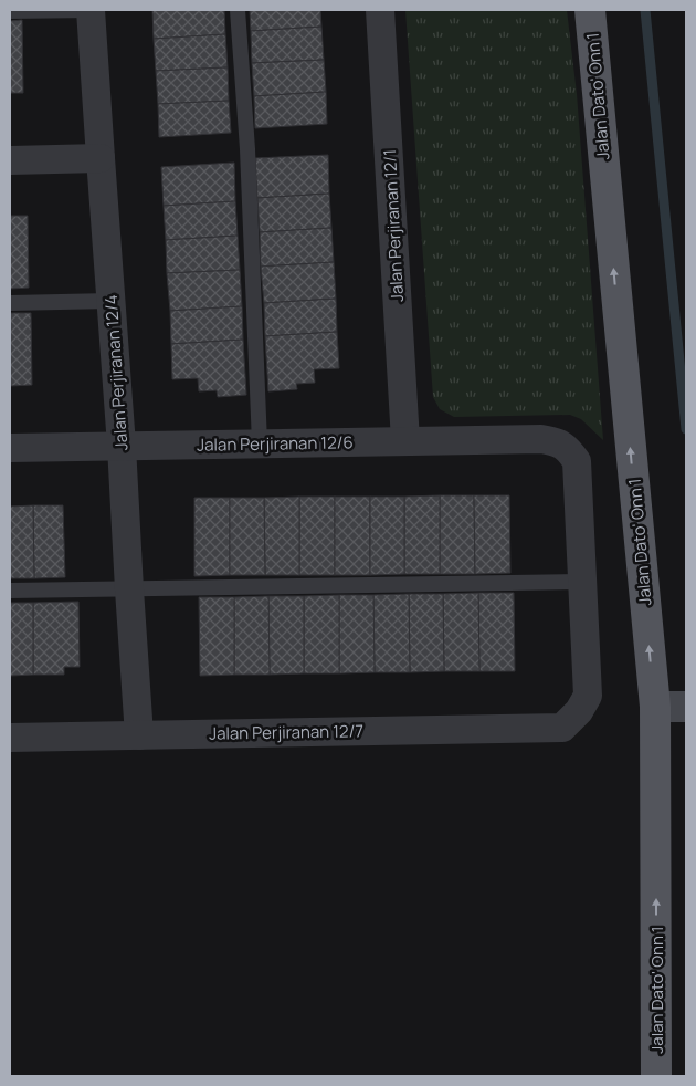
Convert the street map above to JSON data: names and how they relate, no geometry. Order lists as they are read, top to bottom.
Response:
{
  "streets": {
    "main road": ["Jalan Dato' Onn 1"],
    "street": [
      "Jalan Perjiranan 12/1",
      "Jalan Perjiranan 12/4",
      "Jalan Perjiranan 12/6",
      "Jalan Perjiranan 12/7"
    ]
  },
  "crossings": [
    ["Jalan Perjiranan 12/1", "Jalan Perjiranan 12/6"],
    ["Jalan Perjiranan 12/4", "Jalan Perjiranan 12/6"],
    ["Jalan Perjiranan 12/4", "Jalan Perjiranan 12/7"],
    ["Jalan Perjiranan 12/6", "Jalan Perjiranan 12/7"]
  ],
  "one_way": ["Jalan Dato' Onn 1"]
}
